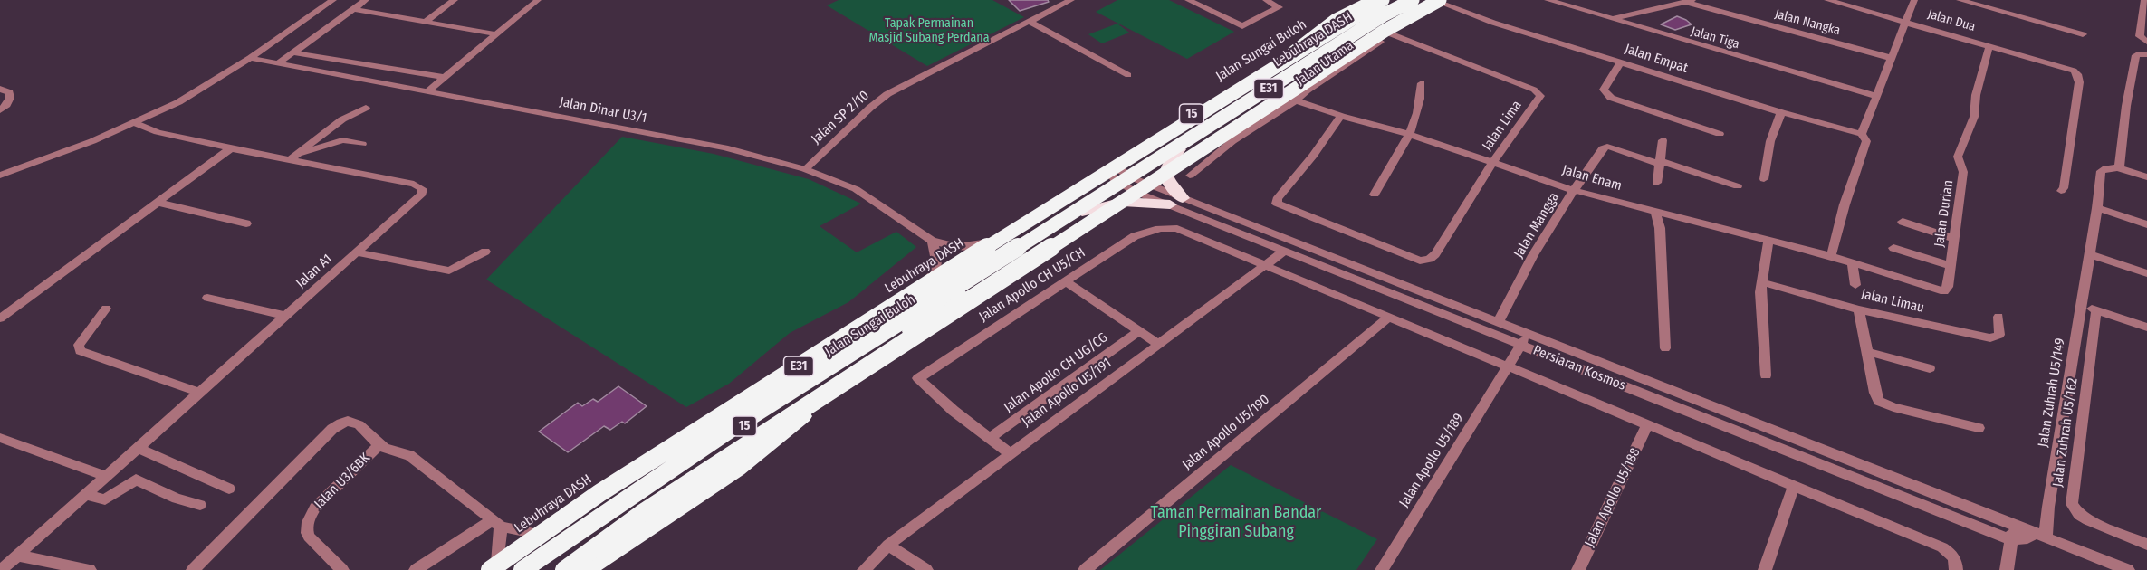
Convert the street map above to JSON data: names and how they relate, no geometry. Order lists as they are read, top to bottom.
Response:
{
  "streets": {
    "highway": [
      "Lebuhraya DASH",
      "Jalan Sungai Buloh",
      "E31",
      "15"
    ],
    "street": [
      "Jalan Dua",
      "Jalan Nangka",
      "Jalan Tiga",
      "Jalan Empat",
      "Jalan Utama",
      "Jalan Dinar U3/1",
      "Jalan SP 2/10",
      "Jalan Lima",
      "Jalan Enam",
      "Jalan Durian",
      "Jalan Mangga",
      "Jalan A1",
      "Jalan Apollo CH U5/CH",
      "Jalan Limau",
      "Persiaran Kosmos",
      "Jalan Apollo CH UG/CG",
      "Jalan Apollo U5/191",
      "Jalan Zuhrah U5/149",
      "Jalan Apollo U5/190",
      "Jalan Zuhrah U5/162",
      "Jalan Apollo U5/189",
      "Jalan U3/6BK",
      "Jalan Apollo U5/188"
    ]
  },
  "crossings": [
    ["Jalan Dua", "Jalan Durian"],
    ["Lebuhraya DASH", "Jalan Sungai Buloh"],
    ["Jalan Sungai Buloh", "Persiaran Kosmos"],
    ["Jalan Empat", "Jalan Utama"],
    ["Jalan Utama", "Jalan Lima"],
    ["Jalan Utama", "Jalan Enam"],
    ["Jalan Dinar U3/1", "Jalan SP 2/10"],
    ["Jalan Lima", "Jalan Enam"],
    ["Jalan Enam", "Jalan Durian"],
    ["Jalan Enam", "Jalan Mangga"],
    ["Jalan Mangga", "Persiaran Kosmos"],
    ["Jalan Apollo CH U5/CH", "Jalan Apollo CH UG/CG"],
    ["Jalan Apollo CH U5/CH", "Jalan Apollo U5/191"],
    ["Persiaran Kosmos", "Jalan Apollo U5/191"],
    ["Persiaran Kosmos", "Jalan Zuhrah U5/149"],
    ["Persiaran Kosmos", "Jalan Apollo U5/189"]
  ],
  "parks": ["Tapak Permainan Masjid Subang Perdana", "Taman Permainan Bandar Pinggiran Subang"]
}
